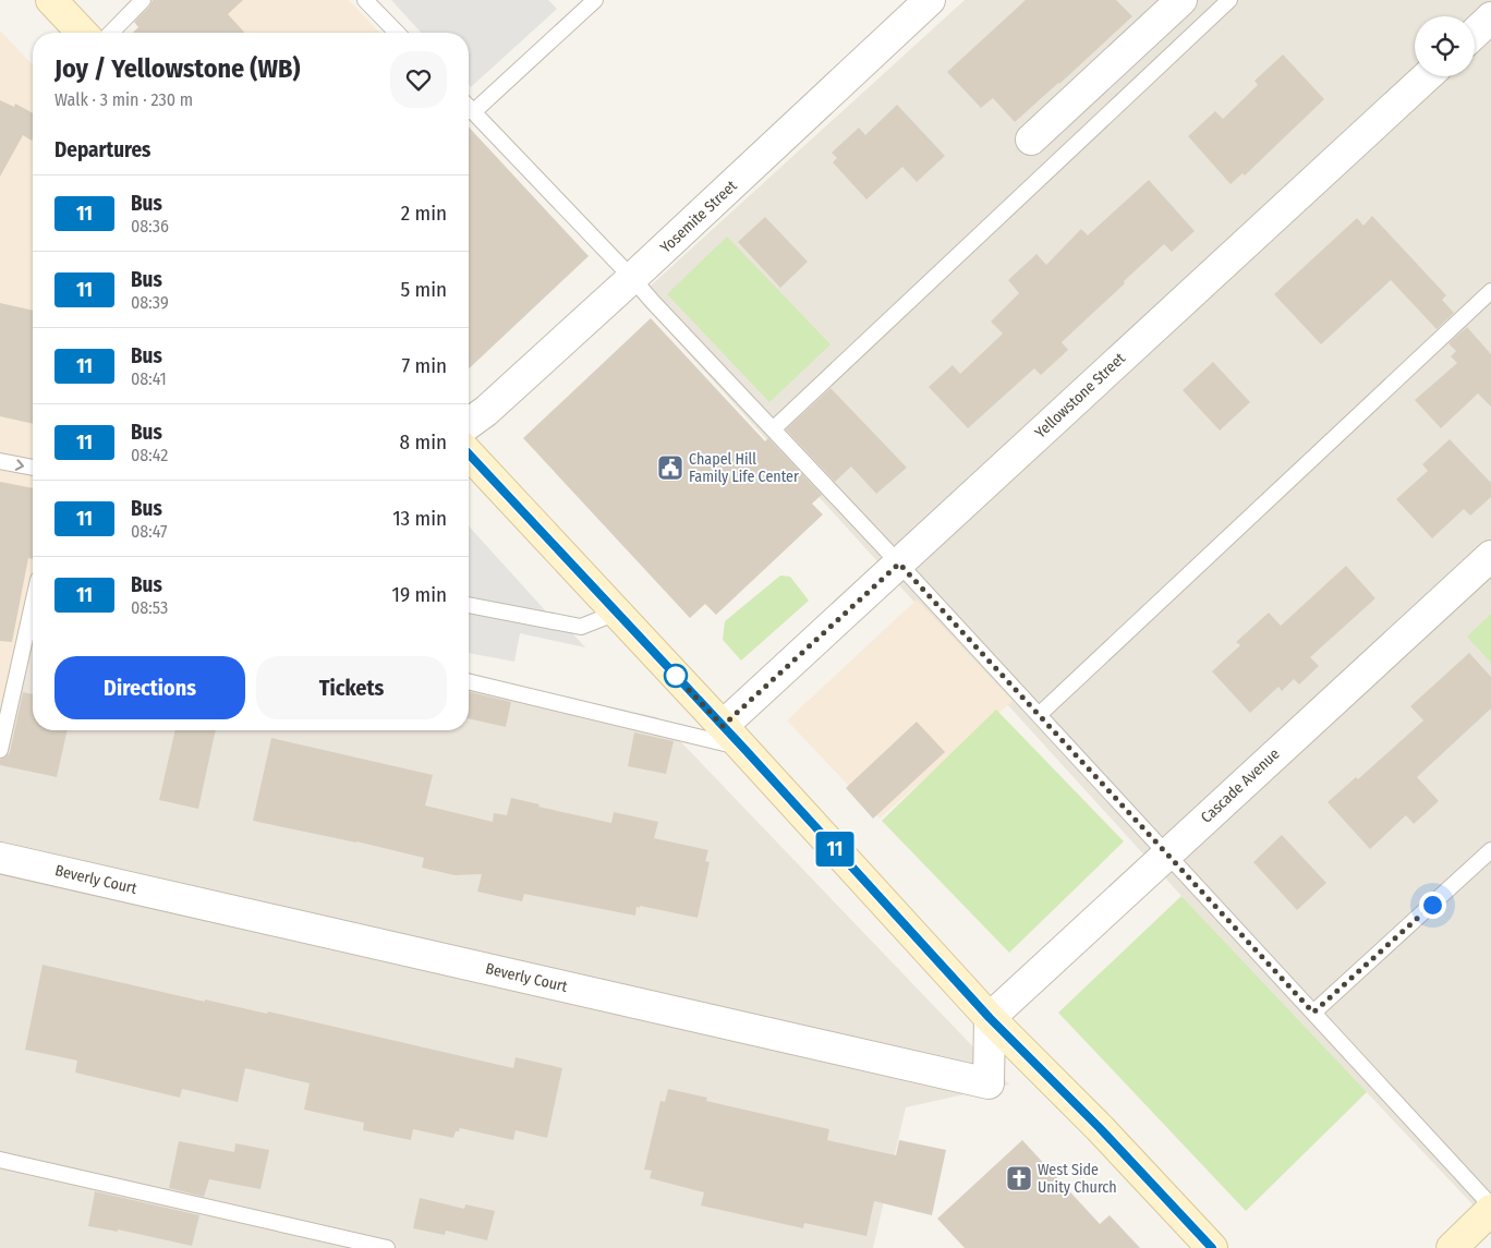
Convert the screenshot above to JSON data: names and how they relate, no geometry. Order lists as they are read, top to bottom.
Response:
{
  "streets": {
    "street": [
      "Yosemite Street",
      "Yellowstone Street",
      "Cascade Avenue",
      "Beverly Court"
    ]
  },
  "crossings": [
    ["Cascade Avenue", "Beverly Court"]
  ],
  "places": {
    "public building": ["Chapel Hill Family Life Center"],
    "church": ["West Side Unity Church"]
  },
  "lines": ["bus line 11"],
  "page": {
    "on_map": "11",
    "heading": [
      ["Joy / Yellowstone (WB)", "Walk · 3 min · 230 m"],
      "Departures"
    ],
    "list": [
      {
        "mark": "11",
        "name": "Bus",
        "note": "08:36",
        "value": "2 min"
      },
      {
        "mark": "11",
        "name": "Bus",
        "note": "08:39",
        "value": "5 min"
      },
      {
        "mark": "11",
        "name": "Bus",
        "note": "08:41",
        "value": "7 min"
      },
      {
        "mark": "11",
        "name": "Bus",
        "note": "08:42",
        "value": "8 min"
      },
      {
        "mark": "11",
        "name": "Bus",
        "note": "08:47",
        "value": "13 min"
      },
      {
        "mark": "11",
        "name": "Bus",
        "note": "08:53",
        "value": "19 min"
      }
    ],
    "buttons": ["Directions", "Tickets"]
  }
}
